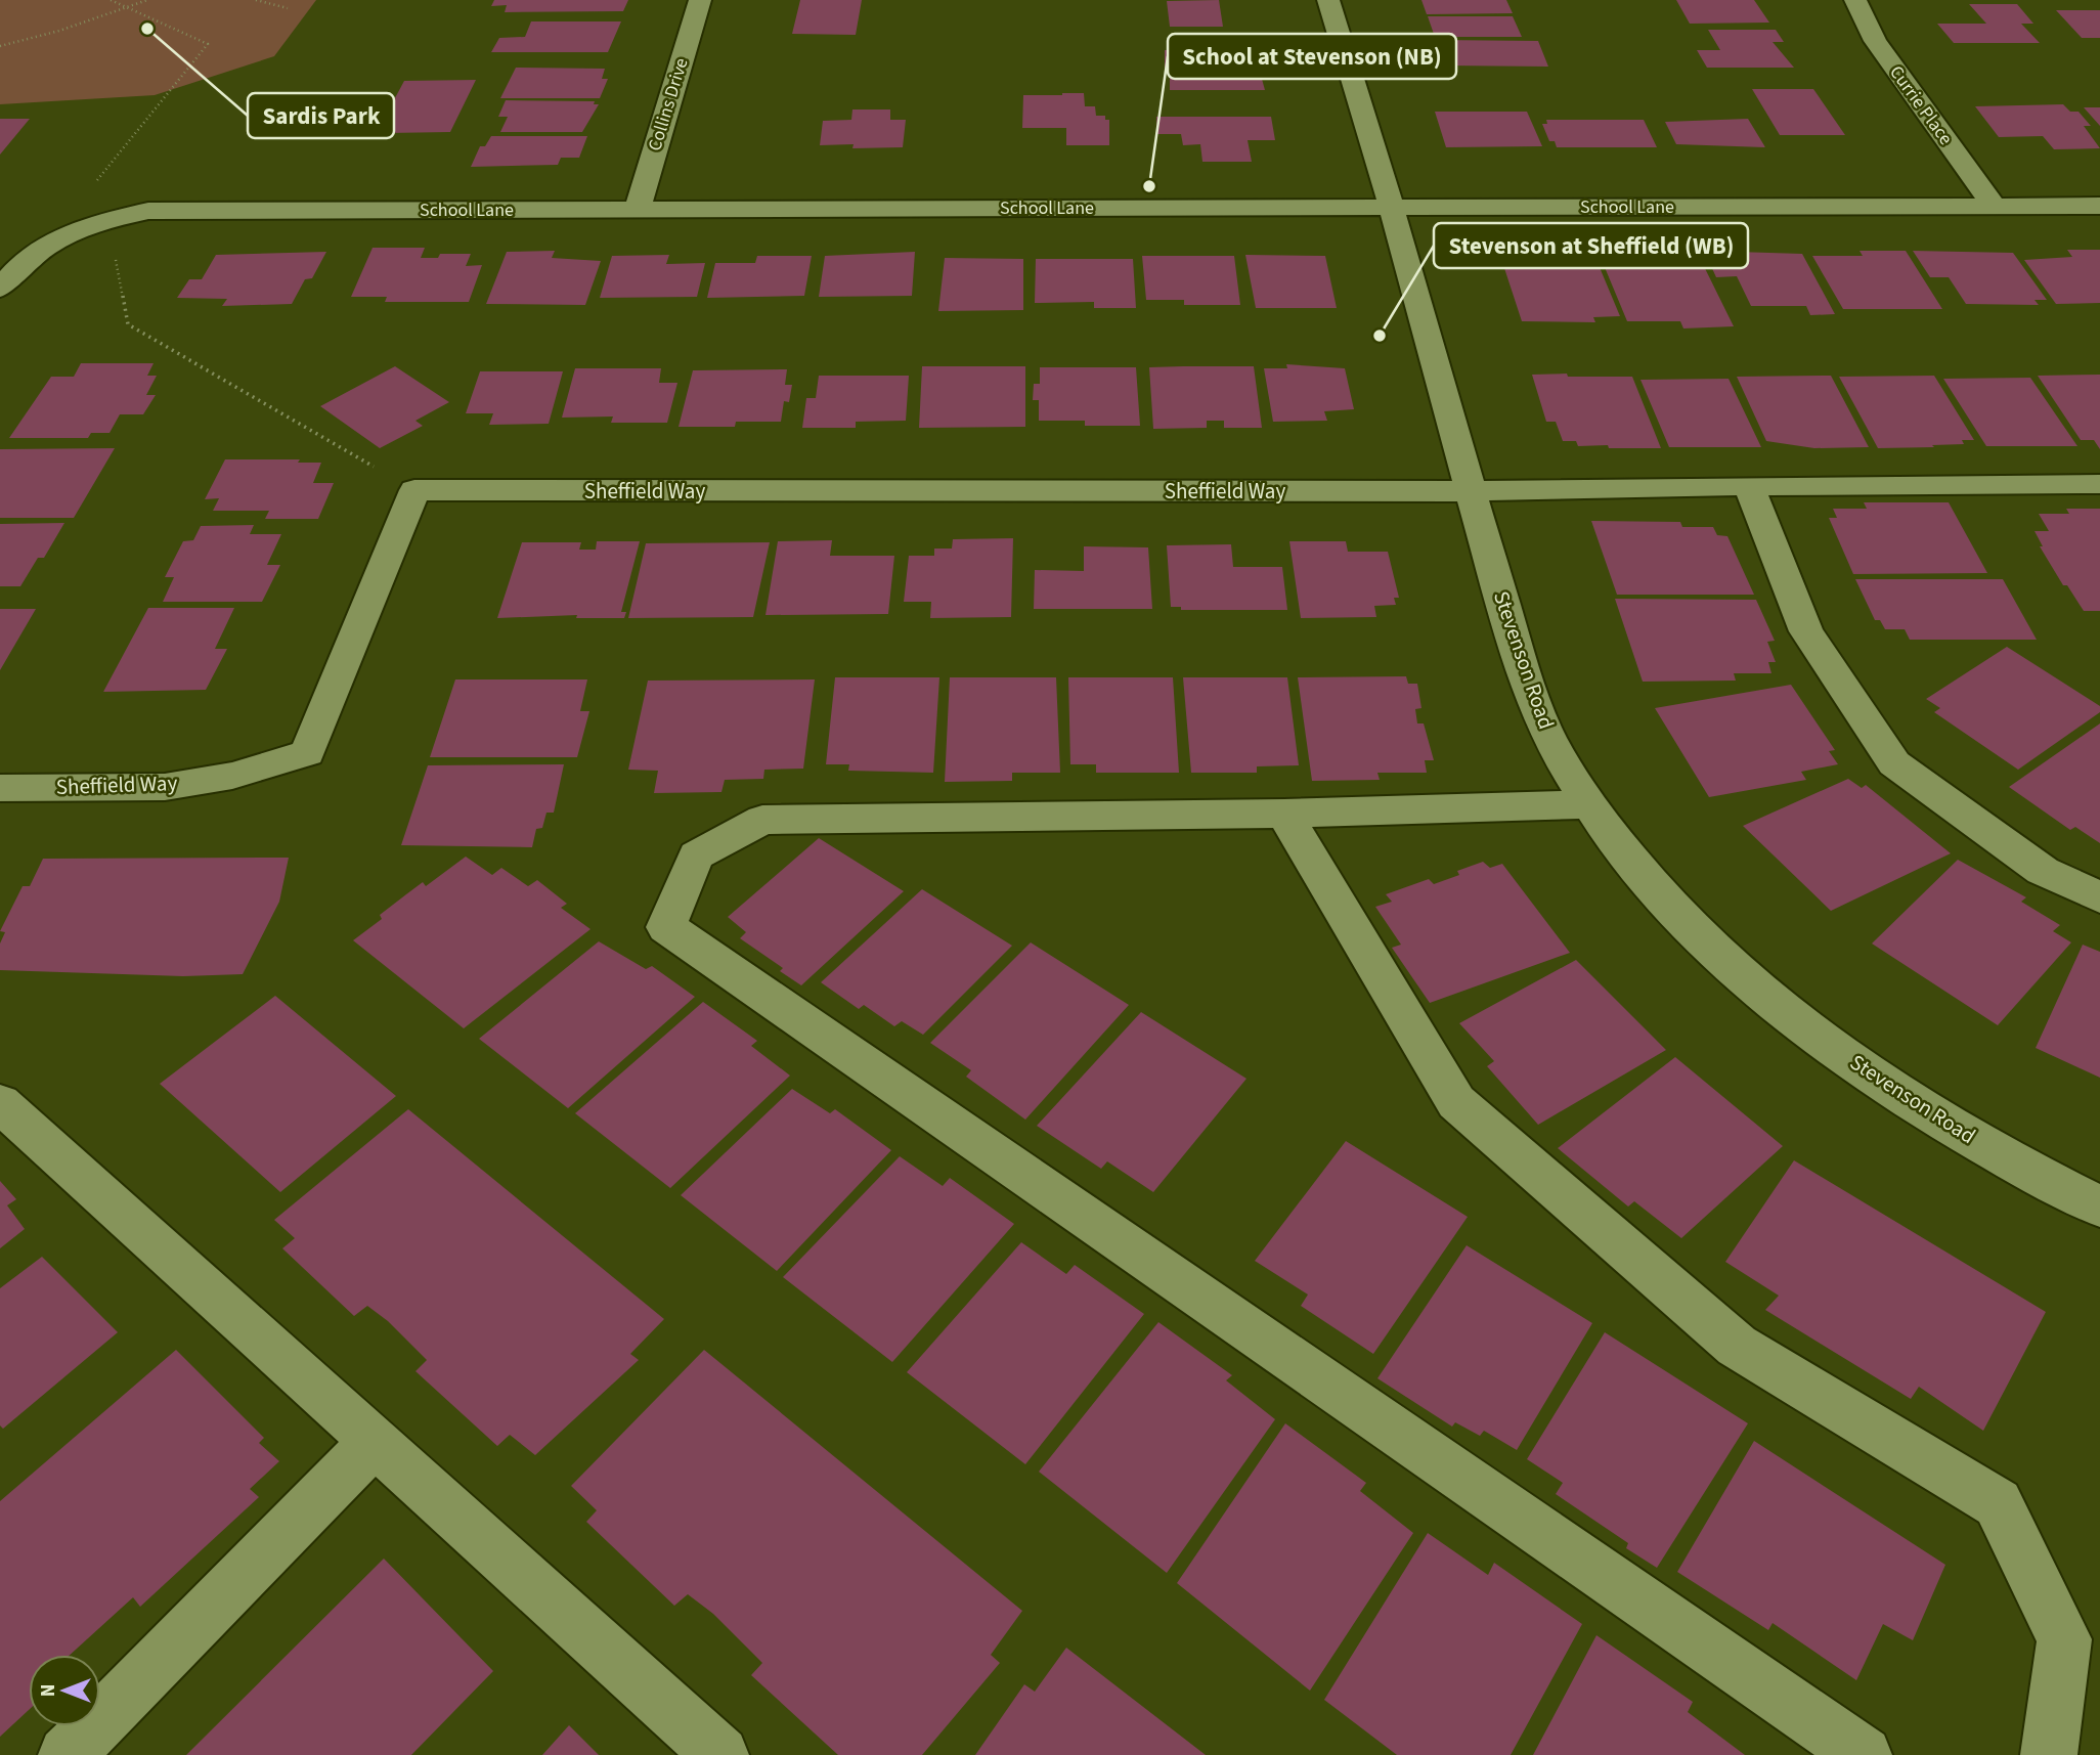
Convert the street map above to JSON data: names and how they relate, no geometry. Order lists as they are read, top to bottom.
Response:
{
  "streets": {
    "street": [
      "Collins Drive",
      "Currie Place",
      "School Lane",
      "Sheffield Way",
      "Stevenson Road"
    ]
  },
  "crossings": [
    ["Collins Drive", "School Lane"],
    ["Currie Place", "School Lane"],
    ["School Lane", "Stevenson Road"],
    ["Sheffield Way", "Stevenson Road"]
  ],
  "places": ["Sardis Park", "School at Stevenson (NB)", "Stevenson at Sheffield (WB)"],
  "north": "left"
}
